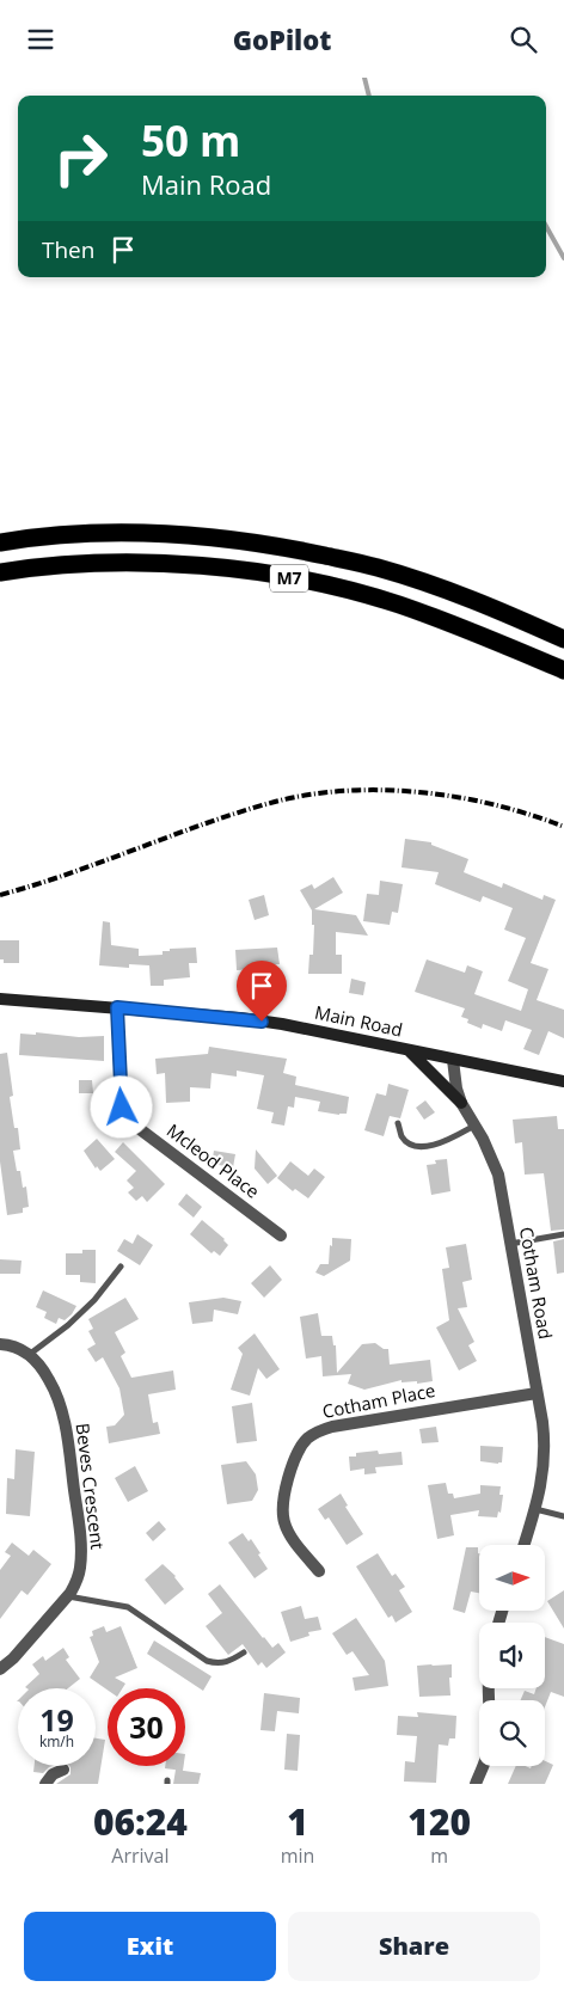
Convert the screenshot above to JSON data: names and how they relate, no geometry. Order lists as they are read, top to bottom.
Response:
{
  "streets": {
    "highway": ["M7"],
    "main road": ["Main Road"],
    "street": [
      "Mcleod Place",
      "Cotham Road",
      "Cotham Place",
      "Beves Crescent"
    ]
  },
  "crossings": [
    ["Main Road", "Mcleod Place"],
    ["Main Road", "Cotham Road"],
    ["Cotham Road", "Cotham Place"]
  ],
  "north": "right",
  "page": {
    "header": "GoPilot",
    "turn": ["50 m", "Main Road"],
    "then": "Then",
    "speed": "19 km/h",
    "limit": "30",
    "eta": [
      "06:24",
      "Arrival",
      "1",
      "min",
      "120",
      "m"
    ],
    "buttons": ["Exit", "Share"]
  }
}
